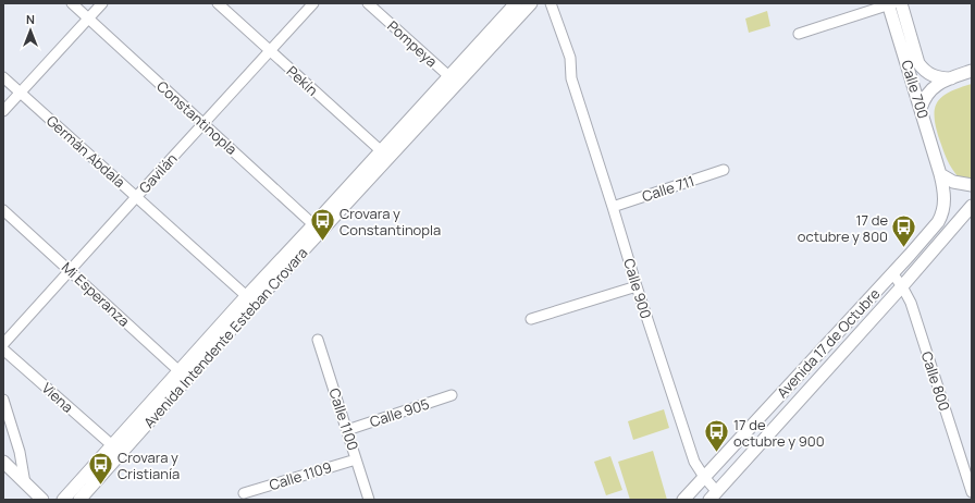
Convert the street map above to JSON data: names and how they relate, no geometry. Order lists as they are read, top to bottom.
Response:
{
  "streets": {
    "main road": ["Calle 700", "Avenida Intendente Esteban Crovara", "Avenida 17 de Octubre"],
    "street": [
      "Pompeya",
      "Pekín",
      "Constantinopla",
      "Germán Abdala",
      "Gavilán",
      "Calle 711",
      "Calle 900",
      "Mi Esperanza",
      "Calle 800",
      "Viena",
      "Calle 905",
      "Calle 1100",
      "Calle 1109"
    ]
  },
  "crossings": [
    ["Pompeya", "Avenida Intendente Esteban Crovara"],
    ["Pekín", "Gavilán"],
    ["Pekín", "Avenida Intendente Esteban Crovara"],
    ["Calle 700", "Avenida 17 de Octubre"],
    ["Constantinopla", "Gavilán"],
    ["Constantinopla", "Avenida Intendente Esteban Crovara"],
    ["Germán Abdala", "Gavilán"],
    ["Germán Abdala", "Avenida Intendente Esteban Crovara"],
    ["Gavilán", "Mi Esperanza"],
    ["Calle 711", "Calle 900"],
    ["Calle 900", "Avenida 17 de Octubre"],
    ["Mi Esperanza", "Avenida Intendente Esteban Crovara"],
    ["Avenida Intendente Esteban Crovara", "Viena"],
    ["Avenida 17 de Octubre", "Calle 800"],
    ["Calle 905", "Calle 1100"],
    ["Calle 1100", "Calle 1109"]
  ],
  "places": {
    "bus stop": [
      "Crovara y Constantinopla",
      "17 de octubre y 800",
      "17 de octubre y 900",
      "Crovara y Cristianía"
    ]
  },
  "north": "top"
}
